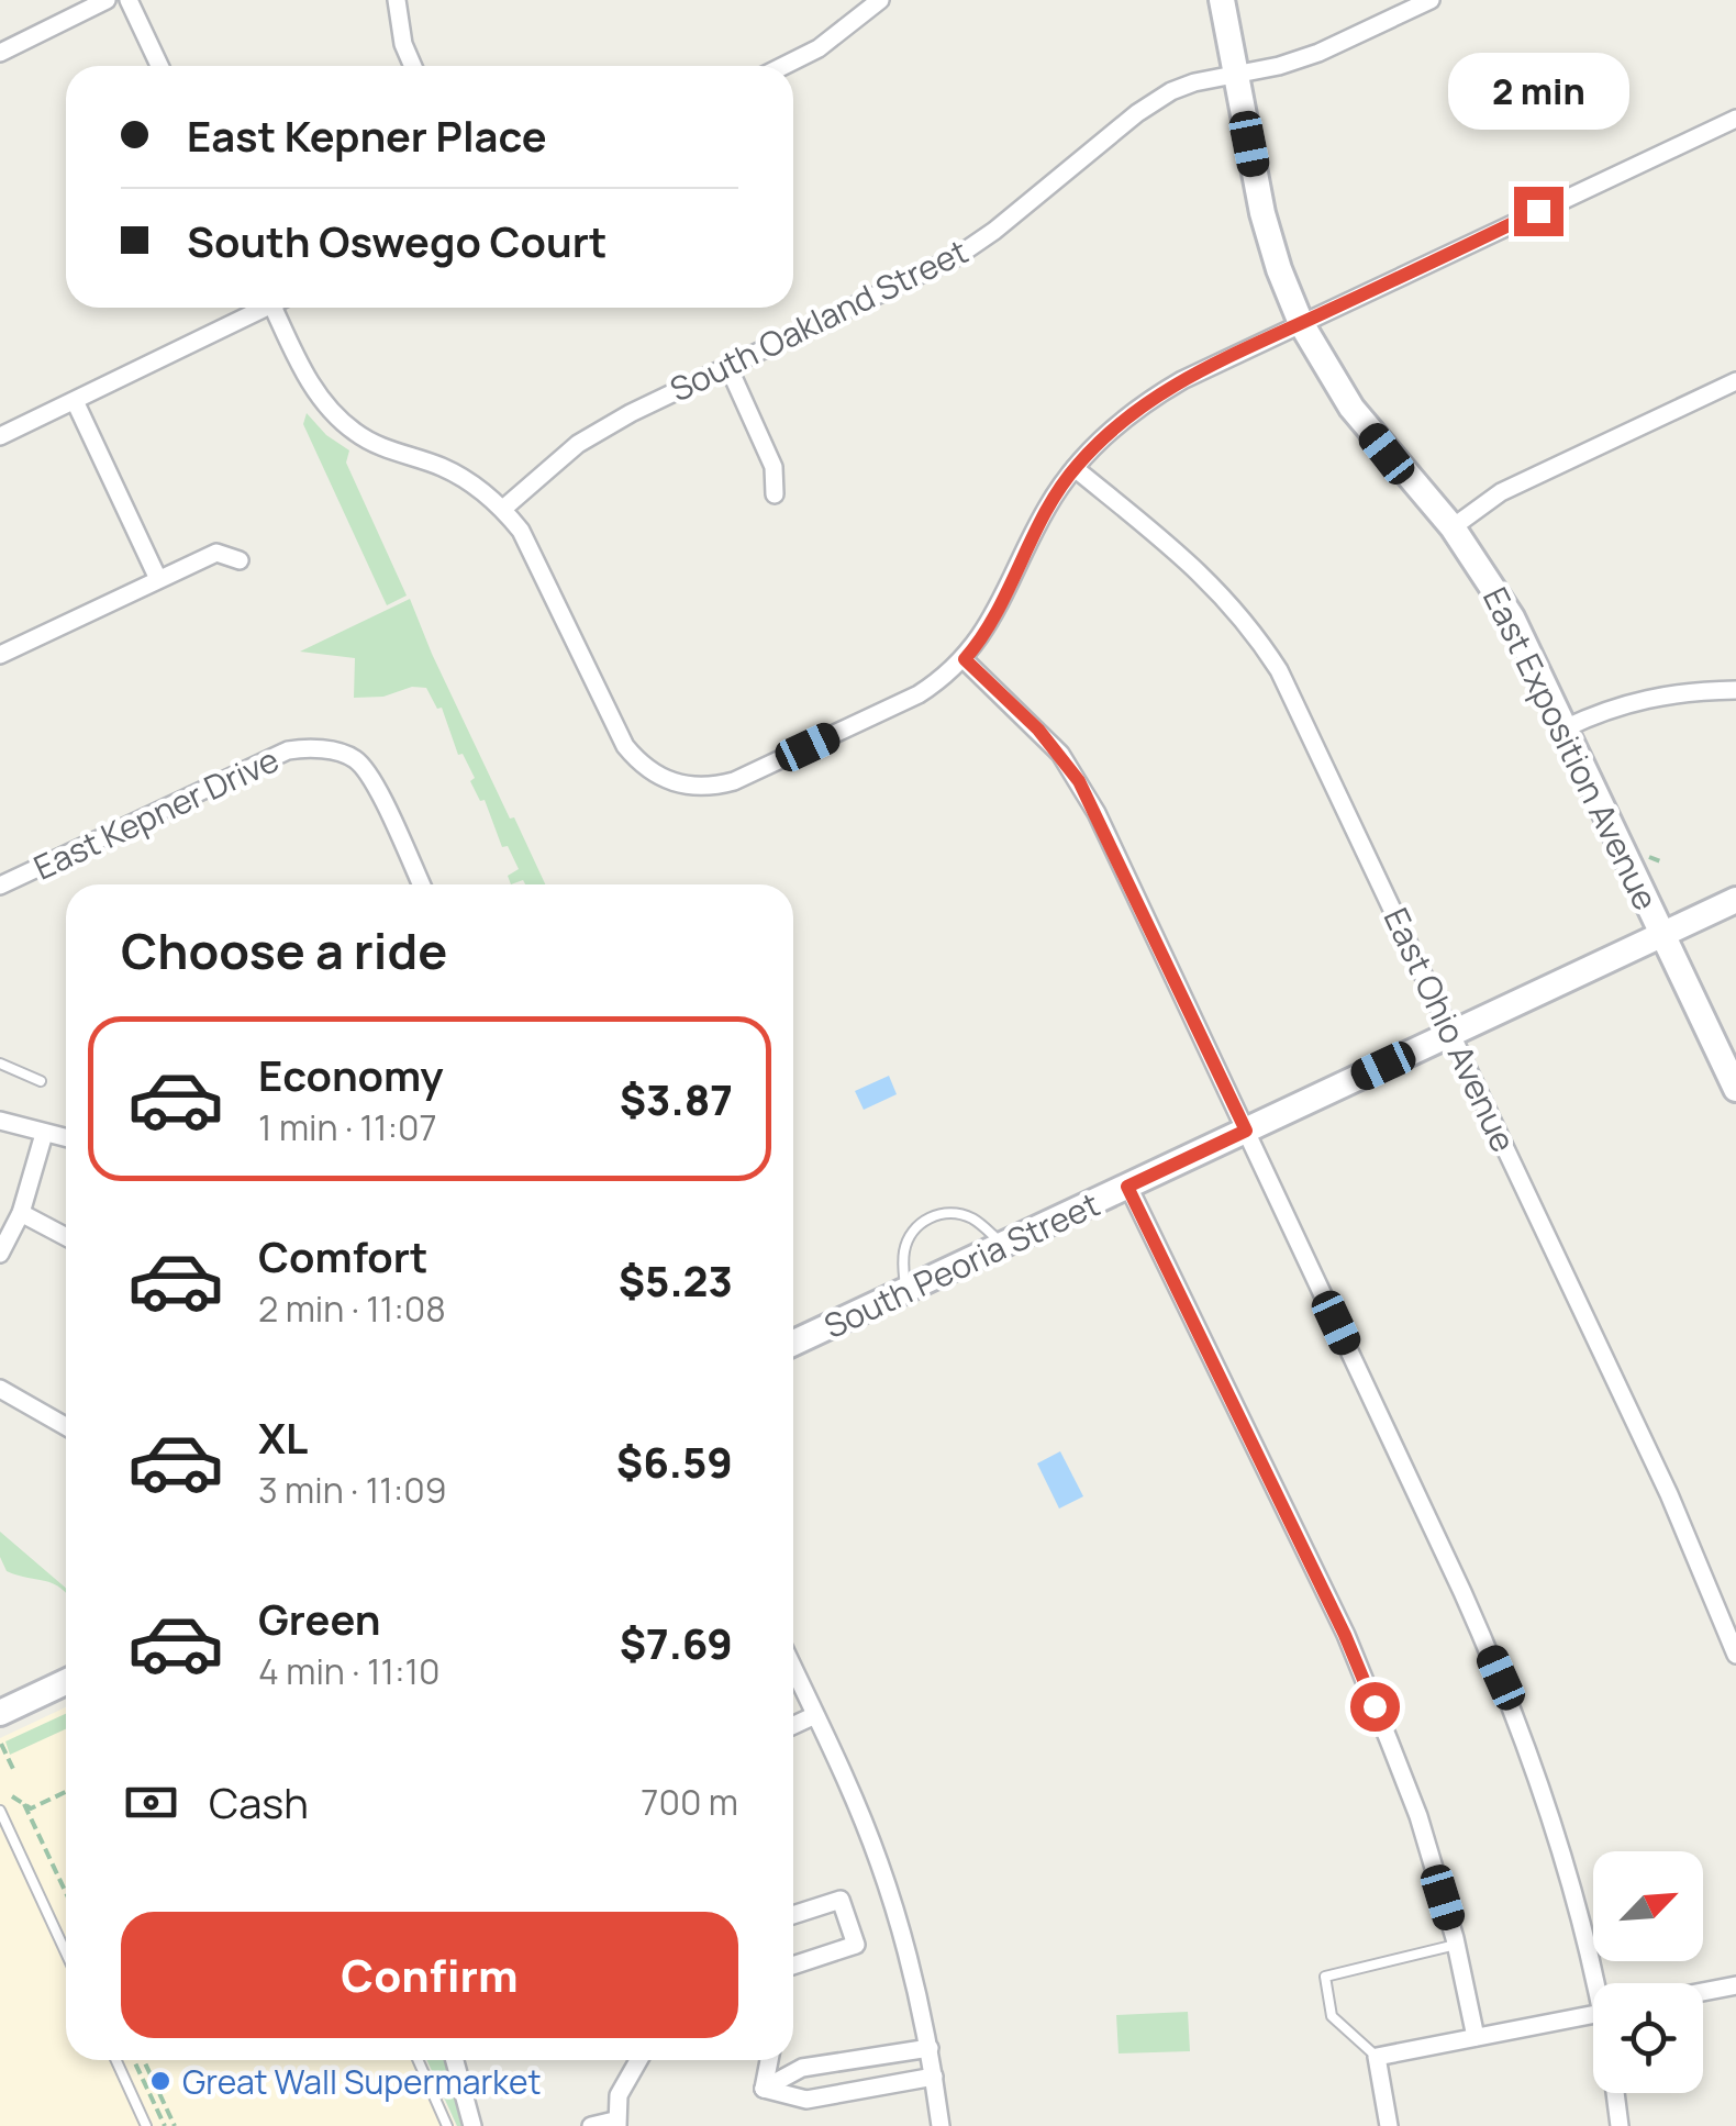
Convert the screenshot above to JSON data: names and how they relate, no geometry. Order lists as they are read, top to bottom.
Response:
{
  "streets": {
    "street": [
      "South Oakland Street",
      "East Exposition Avenue",
      "East Kepner Drive",
      "East Ohio Avenue",
      "South Peoria Street"
    ]
  },
  "crossings": [
    ["South Oakland Street", "East Exposition Avenue"],
    ["East Exposition Avenue", "South Peoria Street"],
    ["East Ohio Avenue", "South Peoria Street"]
  ],
  "places": ["Great Wall Supermarket"],
  "north": "top right",
  "page": {
    "bubble": "2 min",
    "banner": ["East Kepner Place", "South Oswego Court"],
    "heading": "Choose a ride",
    "list": [
      {
        "name": "Economy",
        "note": "1 min · 11:07",
        "value": "$3.87"
      },
      {
        "name": "Comfort",
        "note": "2 min · 11:08",
        "value": "$5.23"
      },
      {
        "name": "XL",
        "note": "3 min · 11:09",
        "value": "$6.59"
      },
      {
        "name": "Green",
        "note": "4 min · 11:10",
        "value": "$7.69"
      }
    ],
    "pay": ["Cash", "700 m"],
    "buttons": "Confirm"
  }
}
